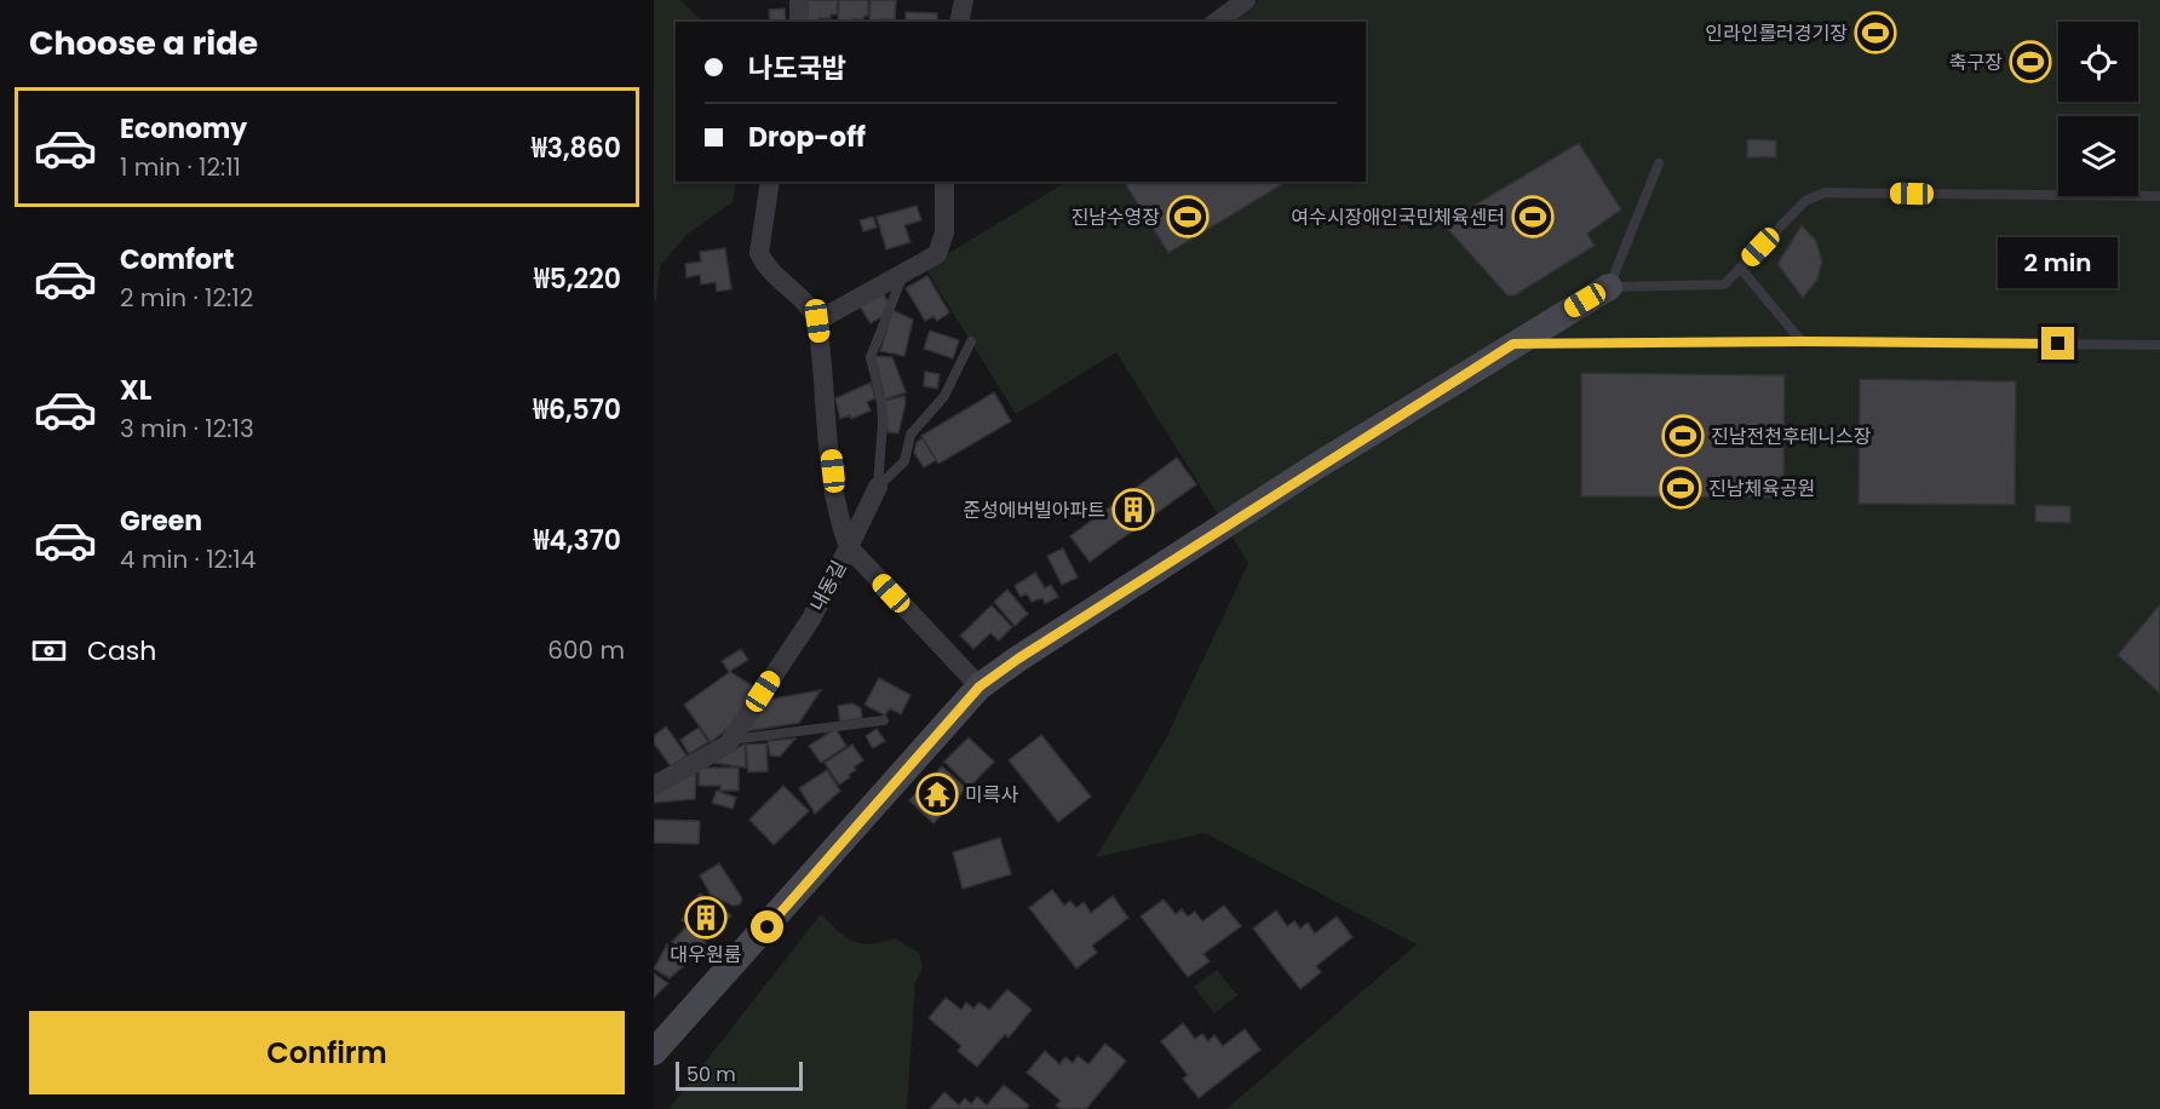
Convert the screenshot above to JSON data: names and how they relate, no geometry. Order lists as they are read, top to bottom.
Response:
{
  "streets": {
    "street": ["내동길"]
  },
  "places": {
    "sports": [
      "인라인롤러경기장",
      "축구장",
      "진남수영장",
      "여수시장애인국민체육센터",
      "진남전천후테니스장",
      "진남체육공원"
    ],
    "building": ["준성에버빌아파트", "대우원룸"],
    "temple": ["미륵사"]
  },
  "scale_bar": "50 m",
  "page": {
    "heading": "Choose a ride",
    "banner": ["나도국밥", "Drop-off"],
    "list": [
      {
        "name": "Economy",
        "note": "1 min · 12:11",
        "value": "₩3,860"
      },
      {
        "name": "Comfort",
        "note": "2 min · 12:12",
        "value": "₩5,220"
      },
      {
        "name": "XL",
        "note": "3 min · 12:13",
        "value": "₩6,570"
      },
      {
        "name": "Green",
        "note": "4 min · 12:14",
        "value": "₩4,370"
      }
    ],
    "bubble": "2 min",
    "pay": ["Cash", "600 m"],
    "buttons": "Confirm",
    "scale": "50 m"
  }
}
